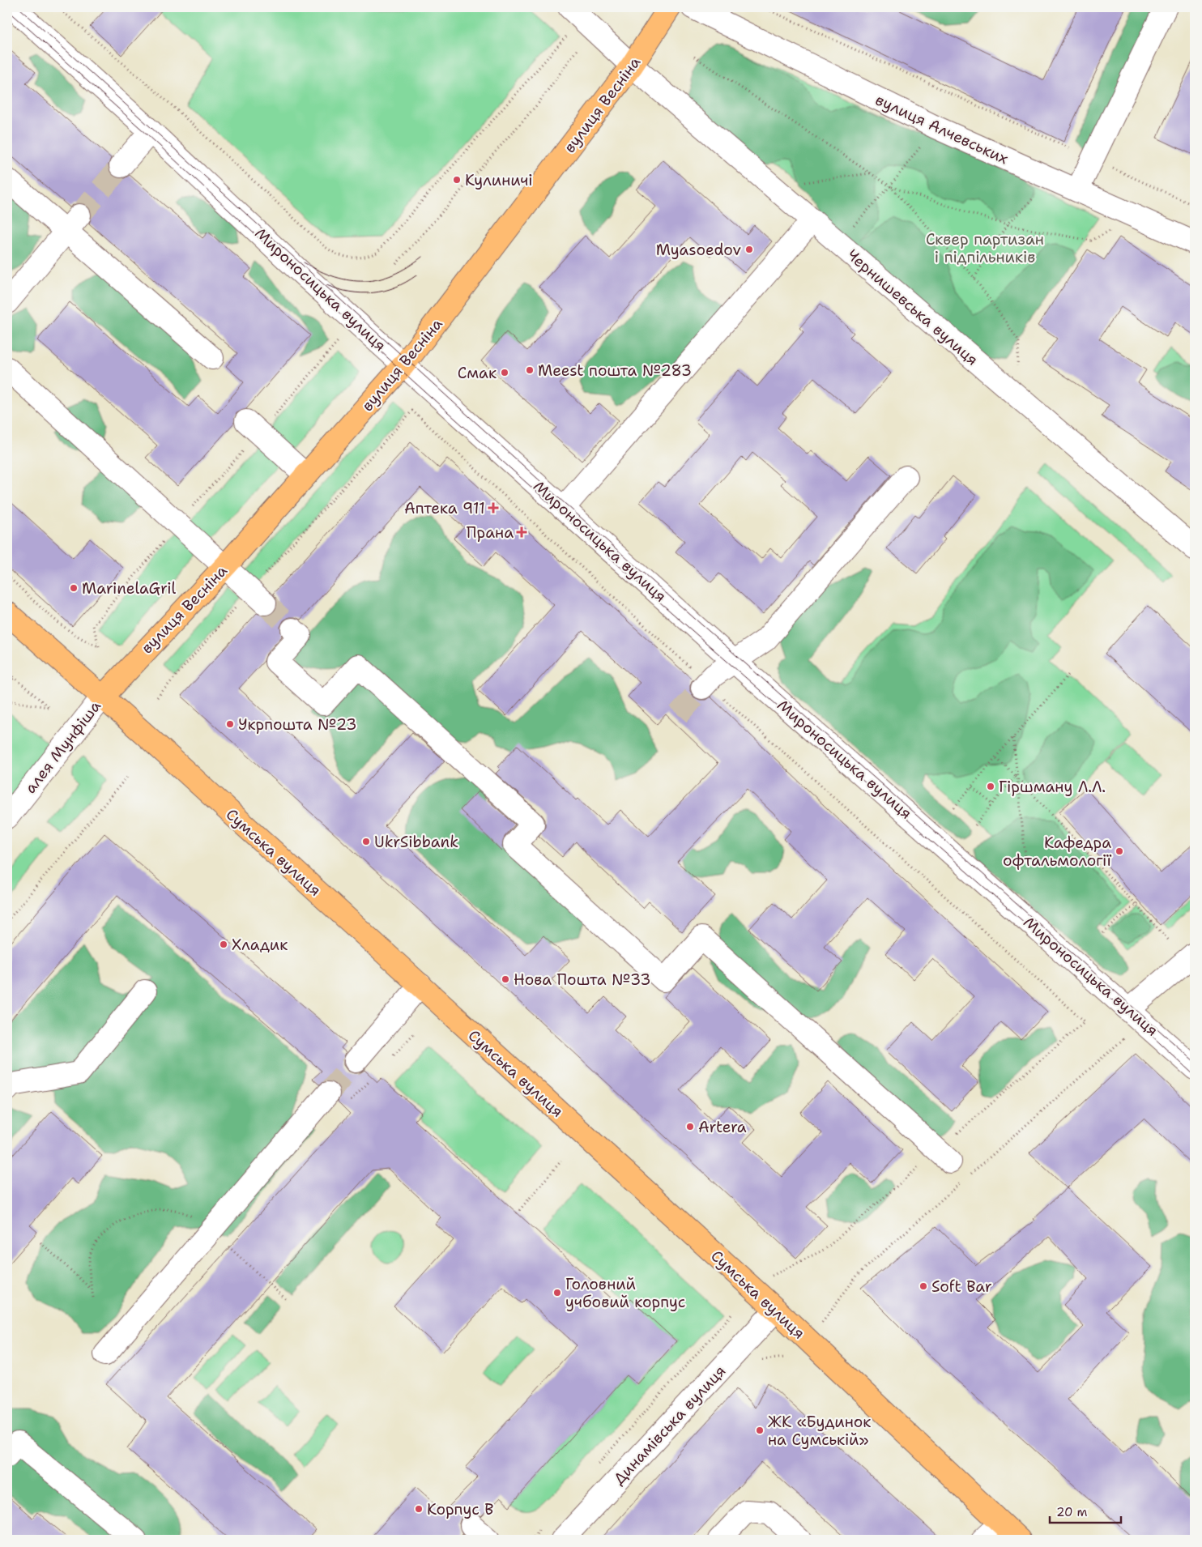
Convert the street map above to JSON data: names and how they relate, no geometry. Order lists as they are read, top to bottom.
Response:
{
  "streets": {
    "main road": ["вулиця Весніна", "Сумська вулиця"],
    "street": [
      "вулиця Алчевських",
      "Мироносицька вулиця",
      "Чернишевська вулиця",
      "алея Мунфіша",
      "Динамівська вулиця"
    ]
  },
  "crossings": [
    ["вулиця Весніна", "Мироносицька вулиця"],
    ["вулиця Весніна", "Чернишевська вулиця"],
    ["вулиця Весніна", "алея Мунфіша"],
    ["вулиця Весніна", "Сумська вулиця"],
    ["алея Мунфіша", "Сумська вулиця"],
    ["Сумська вулиця", "Динамівська вулиця"]
  ],
  "parks": ["Сквер партизан і підпільників"],
  "places": {
    "other": [
      "Кулиничі",
      "Myasoedov",
      "Meest пошта №283",
      "Смак",
      "MarinelaGril",
      "Укрпошта №23",
      "Гіршману Л.Л.",
      "UkrSibbank",
      "Кафедра офтальмології",
      "Хладик",
      "Нова Пошта №33",
      "Artera",
      "Soft Bar",
      "Головний учбовий корпус",
      "ЖК «Будинок на Сумській»",
      "Корпус В"
    ],
    "health": ["Аптека 911", "Прана"]
  },
  "scale_bar": "20 m"
}
